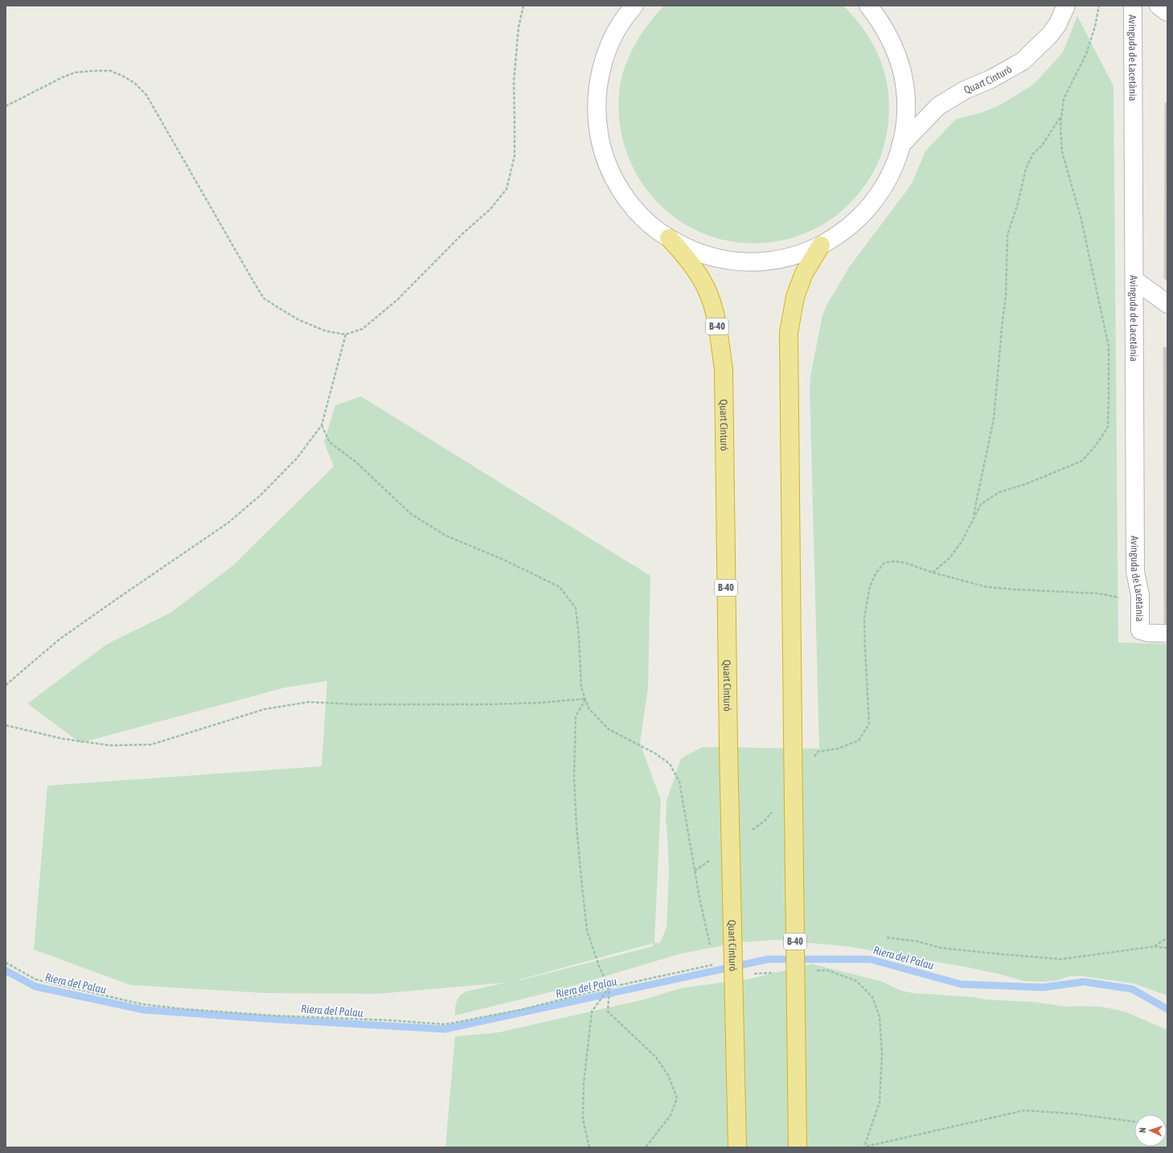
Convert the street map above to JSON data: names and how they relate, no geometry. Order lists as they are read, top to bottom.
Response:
{
  "streets": {
    "highway": ["Quart Cinturó", "B-40"],
    "main road": ["Avinguda de Lacetània"]
  },
  "water": ["Riera del Palau"],
  "north": "left"
}
